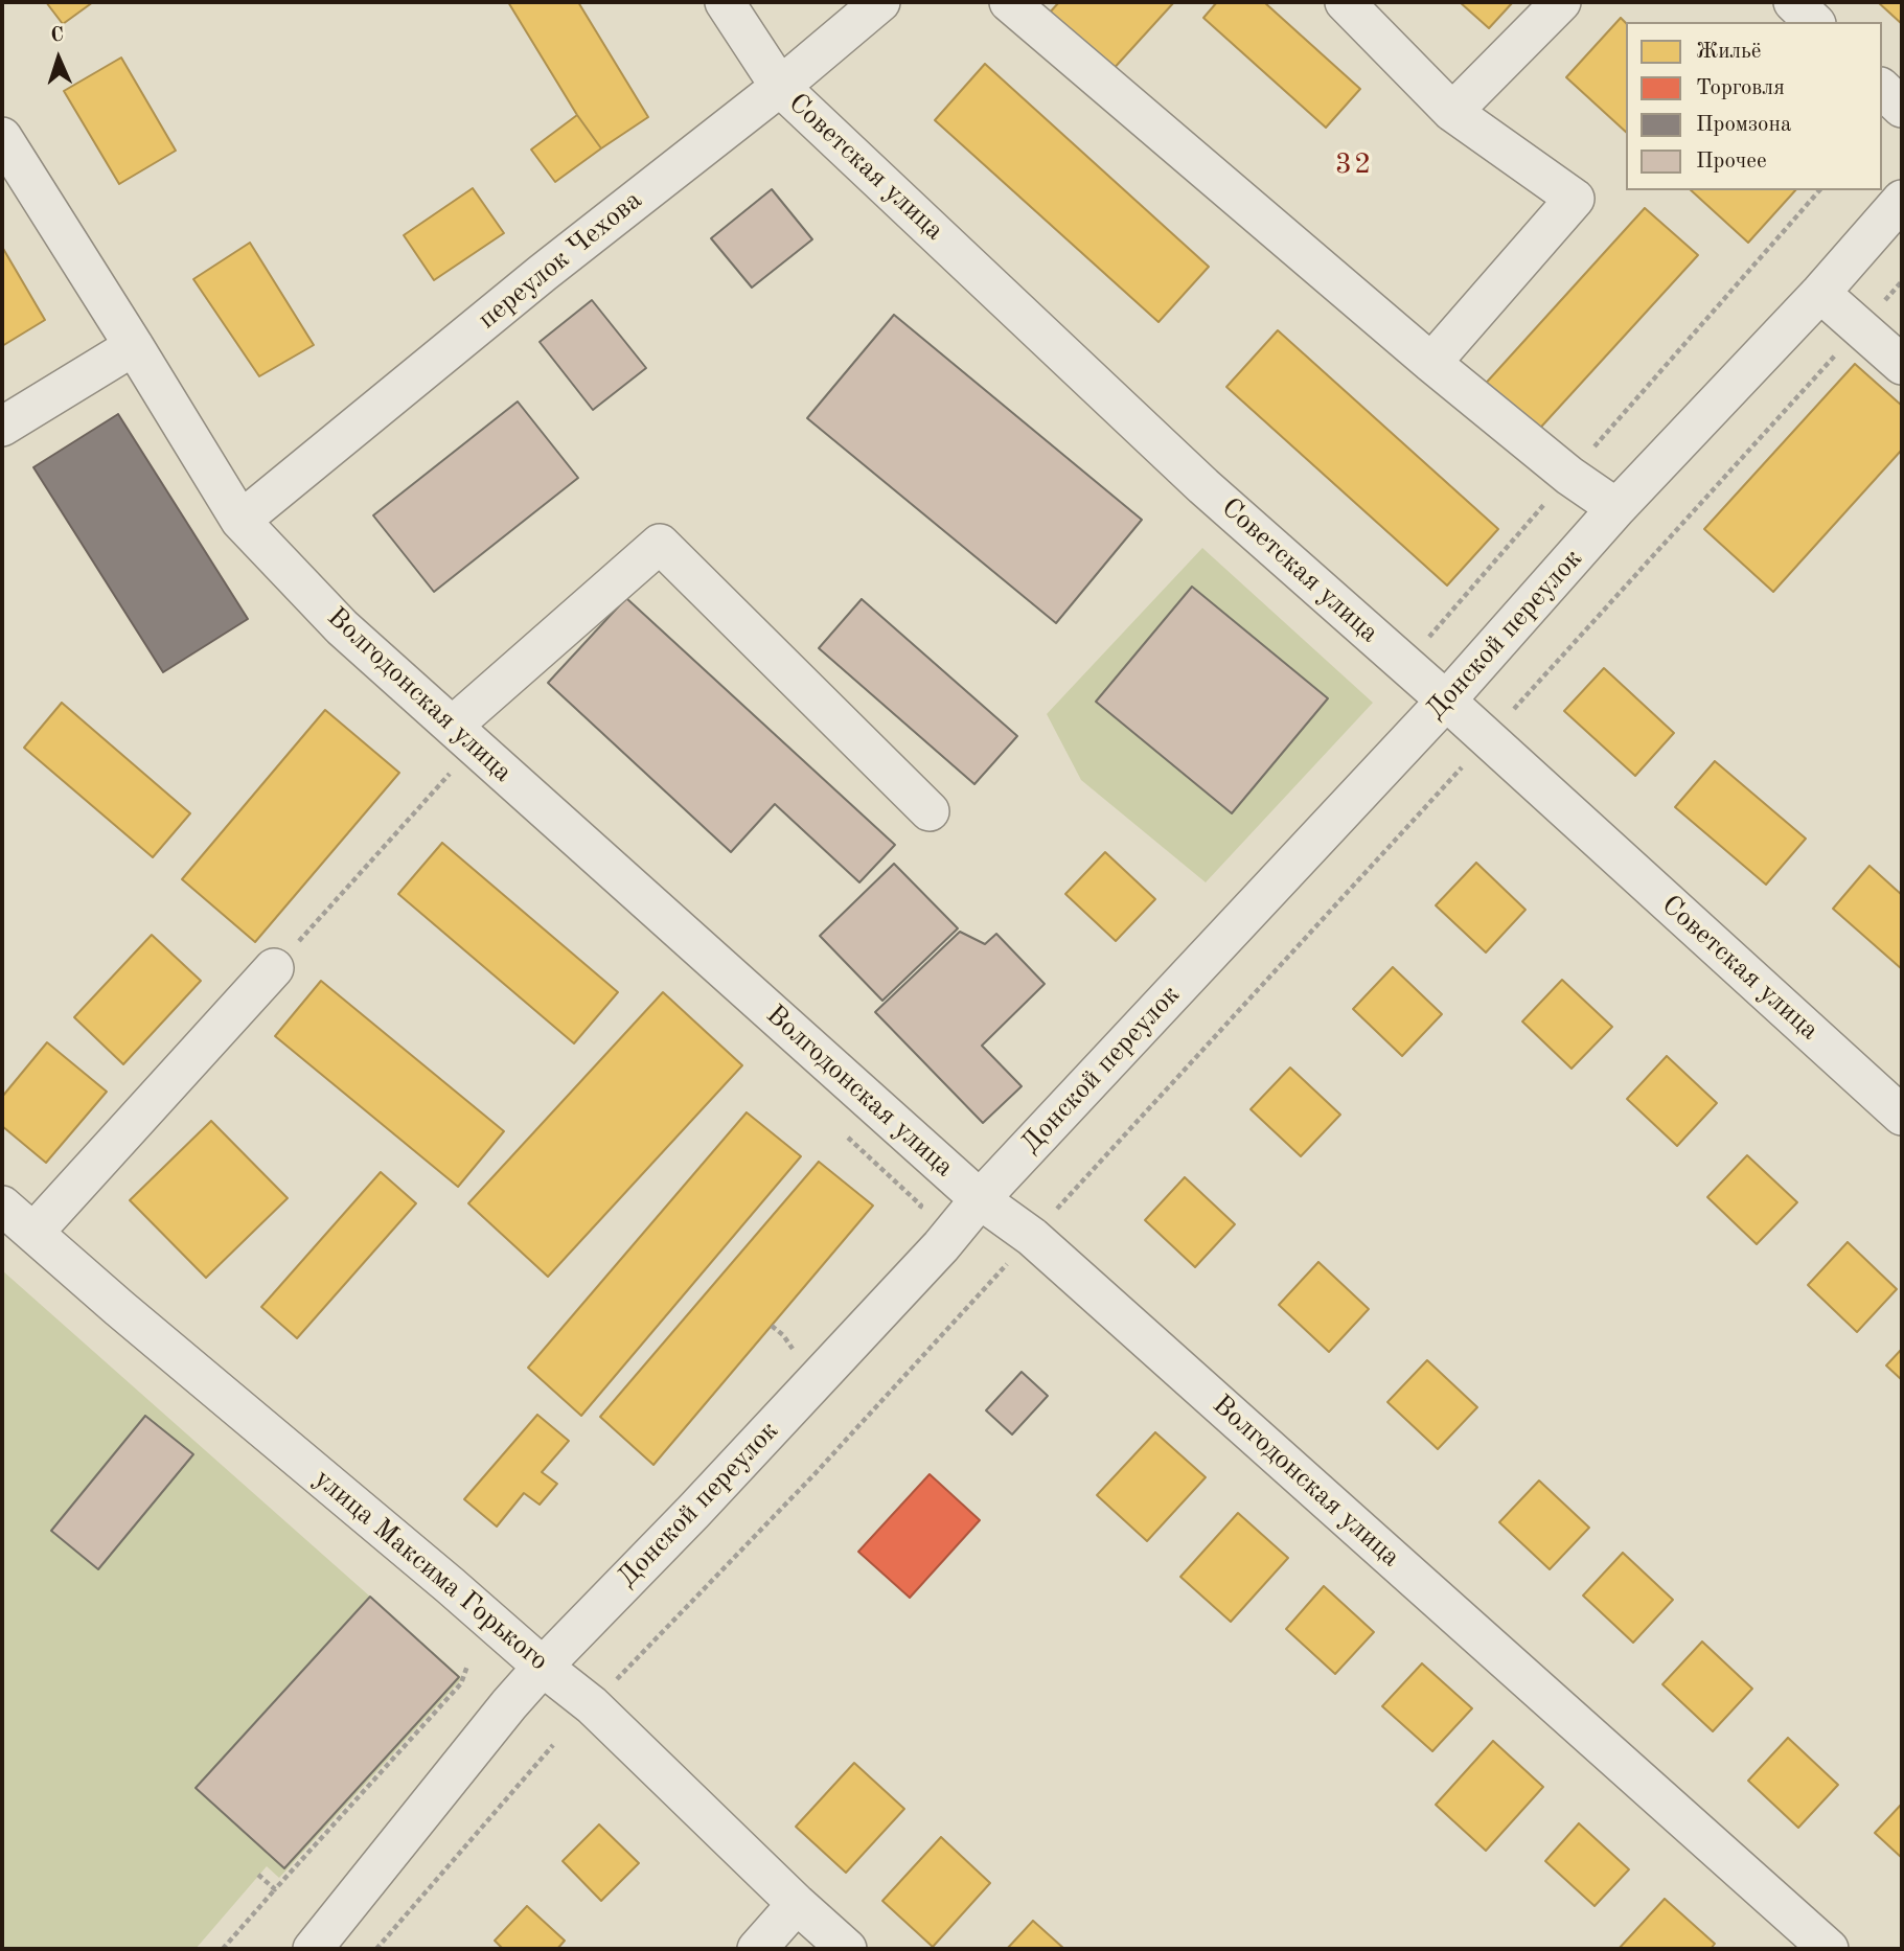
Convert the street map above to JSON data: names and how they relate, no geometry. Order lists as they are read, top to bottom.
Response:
{
  "streets": {
    "street": [
      "Советская улица",
      "переулок Чехова",
      "Донской переулок",
      "Волгодонская улица",
      "улица Максима Горького"
    ]
  },
  "crossings": [
    ["Советская улица", "переулок Чехова"],
    ["Советская улица", "Донской переулок"],
    ["переулок Чехова", "Волгодонская улица"],
    ["Донской переулок", "Волгодонская улица"],
    ["Донской переулок", "улица Максима Горького"]
  ],
  "districts": ["32"],
  "legend": [
    "Жильё",
    "Торговля",
    "Промзона",
    "Прочее"
  ],
  "north": "top"
}
